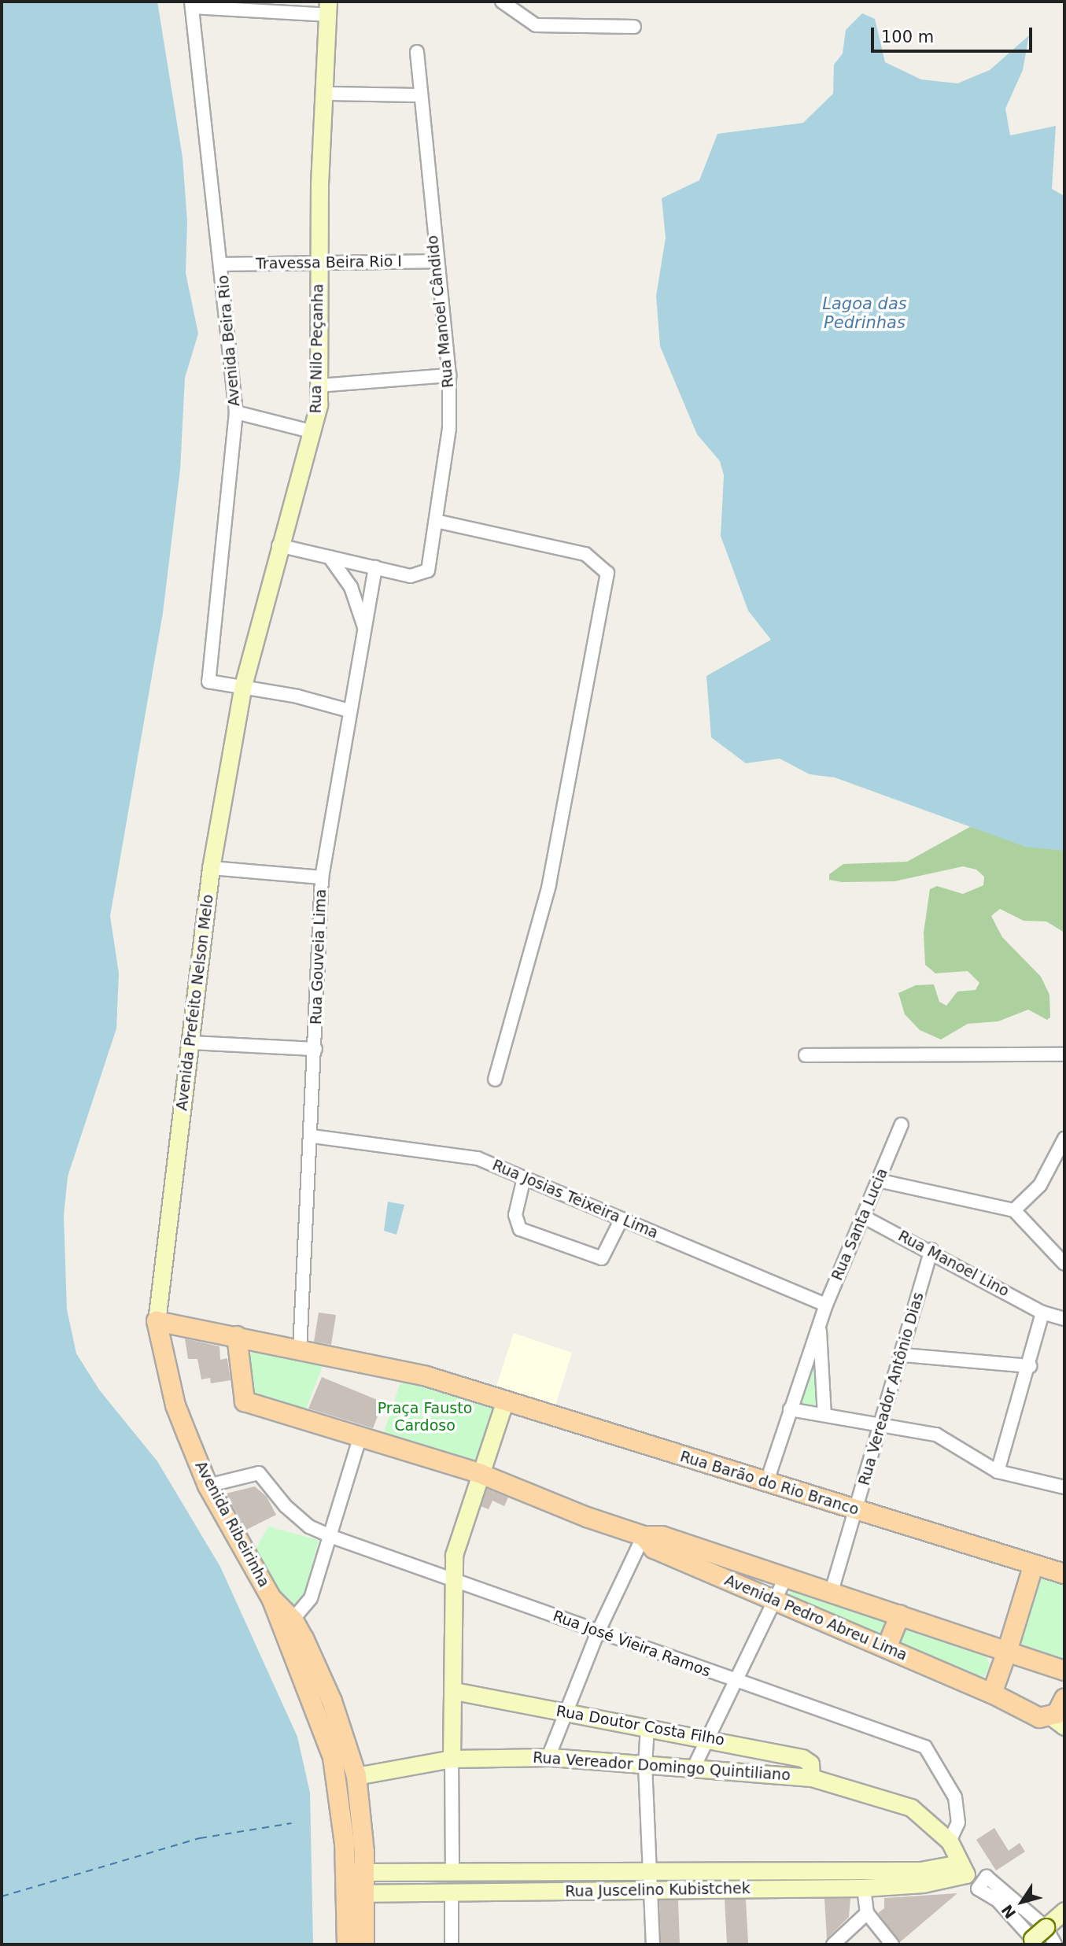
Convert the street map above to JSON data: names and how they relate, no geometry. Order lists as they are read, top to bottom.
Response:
{
  "streets": {
    "main road": ["Rua Barão do Rio Branco", "Avenida Ribeirinha", "Avenida Pedro Abreu Lima"],
    "street": [
      "Travessa Beira Rio I",
      "Rua Manoel Cândido",
      "Avenida Beira Rio",
      "Rua Nilo Peçanha",
      "Rua Gouveia Lima",
      "Avenida Prefeito Nelson Melo",
      "Rua Josias Teixeira Lima",
      "Rua Santa Lucia",
      "Rua Manoel Lino",
      "Rua Vereador Antônio Dias",
      "Rua José Vieira Ramos",
      "Rua Doutor Costa Filho",
      "Rua Vereador Domingo Quintiliano",
      "Rua Juscelino Kubistchek"
    ]
  },
  "crossings": [
    ["Travessa Beira Rio I", "Rua Manoel Cândido"],
    ["Travessa Beira Rio I", "Avenida Beira Rio"],
    ["Travessa Beira Rio I", "Rua Nilo Peçanha"],
    ["Rua Manoel Cândido", "Rua Gouveia Lima"],
    ["Avenida Beira Rio", "Rua Nilo Peçanha"],
    ["Avenida Beira Rio", "Avenida Prefeito Nelson Melo"],
    ["Rua Nilo Peçanha", "Avenida Prefeito Nelson Melo"],
    ["Rua Gouveia Lima", "Rua Josias Teixeira Lima"],
    ["Avenida Prefeito Nelson Melo", "Avenida Ribeirinha"],
    ["Rua Josias Teixeira Lima", "Rua Santa Lucia"],
    ["Rua Santa Lucia", "Rua Manoel Lino"],
    ["Rua Santa Lucia", "Rua Barão do Rio Branco"],
    ["Rua Manoel Lino", "Rua Vereador Antônio Dias"],
    ["Rua Vereador Antônio Dias", "Rua Barão do Rio Branco"],
    ["Rua Vereador Antônio Dias", "Avenida Pedro Abreu Lima"],
    ["Avenida Ribeirinha", "Rua José Vieira Ramos"],
    ["Rua José Vieira Ramos", "Rua Vereador Domingo Quintiliano"],
    ["Rua Doutor Costa Filho", "Rua Vereador Domingo Quintiliano"]
  ],
  "water": ["Lagoa das Pedrinhas"],
  "parks": ["Praça Fausto Cardoso"],
  "scale_bar": "100 m",
  "north": "bottom left"
}
